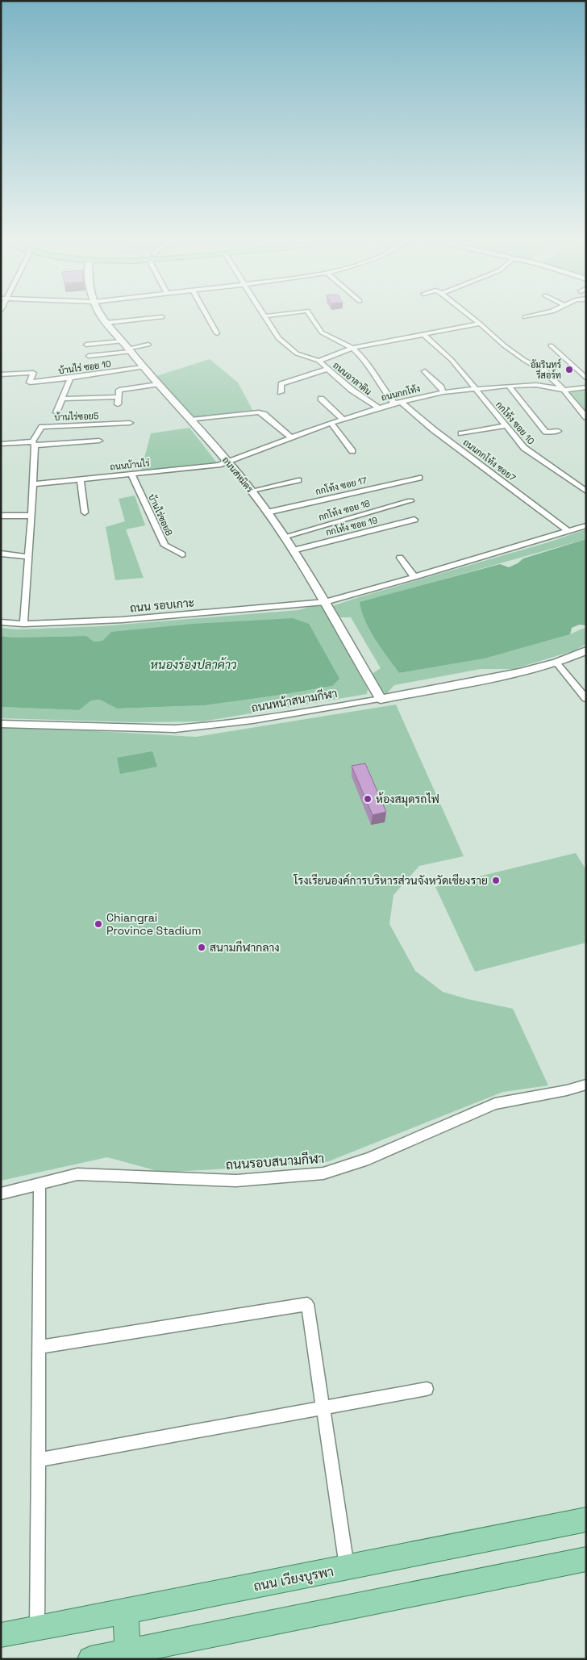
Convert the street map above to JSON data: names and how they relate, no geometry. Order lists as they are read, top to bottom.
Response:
{
  "streets": {
    "main road": ["ถนน เวียงบูรพา"],
    "street": [
      "บ้านไร่ ซอย 10",
      "ถนนอาลาดิน",
      "ถนนกกโท้ง",
      "บ้านไร่ซอย5",
      "กกโท้ง ซอย 10",
      "ถนนกกโท้ง ซอย7",
      "ถนนบ้านไร่",
      "ถนนสหมิตร",
      "กกโท้ง ซอย 17",
      "กกโท้ง ซอย 18",
      "บ้านไร่ซอย8",
      "กกโท้ง ซอย 19",
      "ถนน รอบเกาะ",
      "ถนนหน้าสนามกีฬา",
      "ถนนรอบสนามกีฬา"
    ]
  },
  "crossings": [
    ["บ้านไร่ ซอย 10", "ถนนสหมิตร"],
    ["ถนนอาลาดิน", "ถนนกกโท้ง"],
    ["ถนนกกโท้ง", "กกโท้ง ซอย 10"],
    ["ถนนกกโท้ง", "ถนนกกโท้ง ซอย7"],
    ["ถนนกกโท้ง", "ถนนบ้านไร่"],
    ["ถนนกกโท้ง", "ถนนสหมิตร"],
    ["ถนนกกโท้ง ซอย7", "ถนน รอบเกาะ"],
    ["ถนนบ้านไร่", "ถนนสหมิตร"],
    ["ถนนบ้านไร่", "บ้านไร่ซอย8"],
    ["ถนนสหมิตร", "กกโท้ง ซอย 17"],
    ["ถนนสหมิตร", "กกโท้ง ซอย 18"],
    ["ถนนสหมิตร", "กกโท้ง ซอย 19"],
    ["ถนนสหมิตร", "ถนน รอบเกาะ"],
    ["ถนนสหมิตร", "ถนนหน้าสนามกีฬา"]
  ],
  "water": ["หนองร่องปลาค้าว"],
  "places": [
    "อัมรินทร์ รีสอร์ท",
    "ห้องสมุดรถไฟ",
    "โรงเรียนองค์การบริหารส่วนจังหวัดเชียงราย",
    "Chiangrai Province Stadium",
    "สนามกีฬากลาง"
  ]
}
